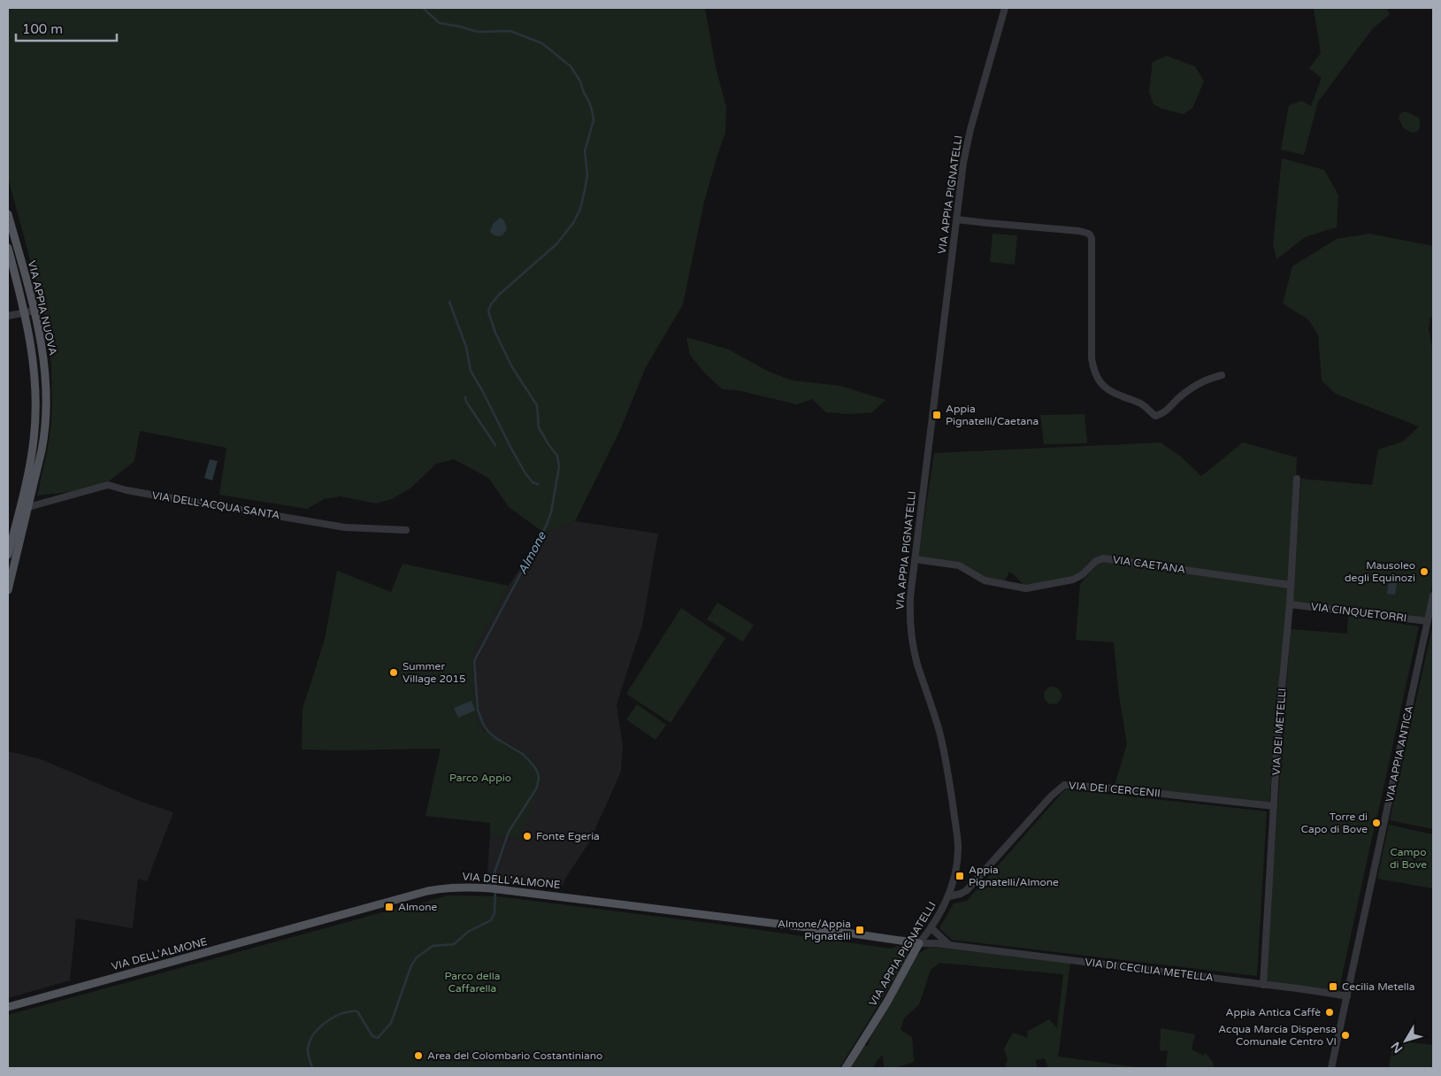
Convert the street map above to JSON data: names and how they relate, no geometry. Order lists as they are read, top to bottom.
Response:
{
  "streets": {
    "main road": ["VIA APPIA PIGNATELLI", "VIA APPIA NUOVA", "VIA DELL'ALMONE"],
    "street": [
      "VIA DELL'ACQUA SANTA",
      "VIA CAETANA",
      "VIA CINQUETORRI",
      "VIA DEI METELLI",
      "VIA APPIA ANTICA",
      "VIA DEI CERCENII",
      "VIA DI CECILIA METELLA"
    ]
  },
  "crossings": [
    ["VIA APPIA PIGNATELLI", "VIA CAETANA"],
    ["VIA APPIA PIGNATELLI", "VIA DEI CERCENII"],
    ["VIA APPIA PIGNATELLI", "VIA DELL'ALMONE"],
    ["VIA APPIA PIGNATELLI", "VIA DI CECILIA METELLA"],
    ["VIA APPIA NUOVA", "VIA DELL'ACQUA SANTA"],
    ["VIA CAETANA", "VIA DEI METELLI"],
    ["VIA CINQUETORRI", "VIA DEI METELLI"],
    ["VIA CINQUETORRI", "VIA APPIA ANTICA"],
    ["VIA DEI METELLI", "VIA DEI CERCENII"],
    ["VIA DEI METELLI", "VIA DI CECILIA METELLA"],
    ["VIA APPIA ANTICA", "VIA DI CECILIA METELLA"],
    ["VIA DELL'ALMONE", "VIA DI CECILIA METELLA"]
  ],
  "water": ["Almone"],
  "parks": ["Parco Appio", "Campo di Bove", "Parco della Caffarella"],
  "places": {
    "transit": [
      "Appia Pignatelli/Caetana",
      "Appia Pignatelli/Almone",
      "Almone",
      "Almone/Appia Pignatelli",
      "Cecilia Metella"
    ],
    "other": [
      "Mausoleo degli Equinozi",
      "Summer Village 2015",
      "Torre di Capo di Bove",
      "Fonte Egeria",
      "Appia Antica Caffè",
      "Acqua Marcia Dispensa Comunale Centro VI",
      "Area del Colombario Costantiniano"
    ]
  },
  "scale_bar": "100 m",
  "north": "bottom left"
}
